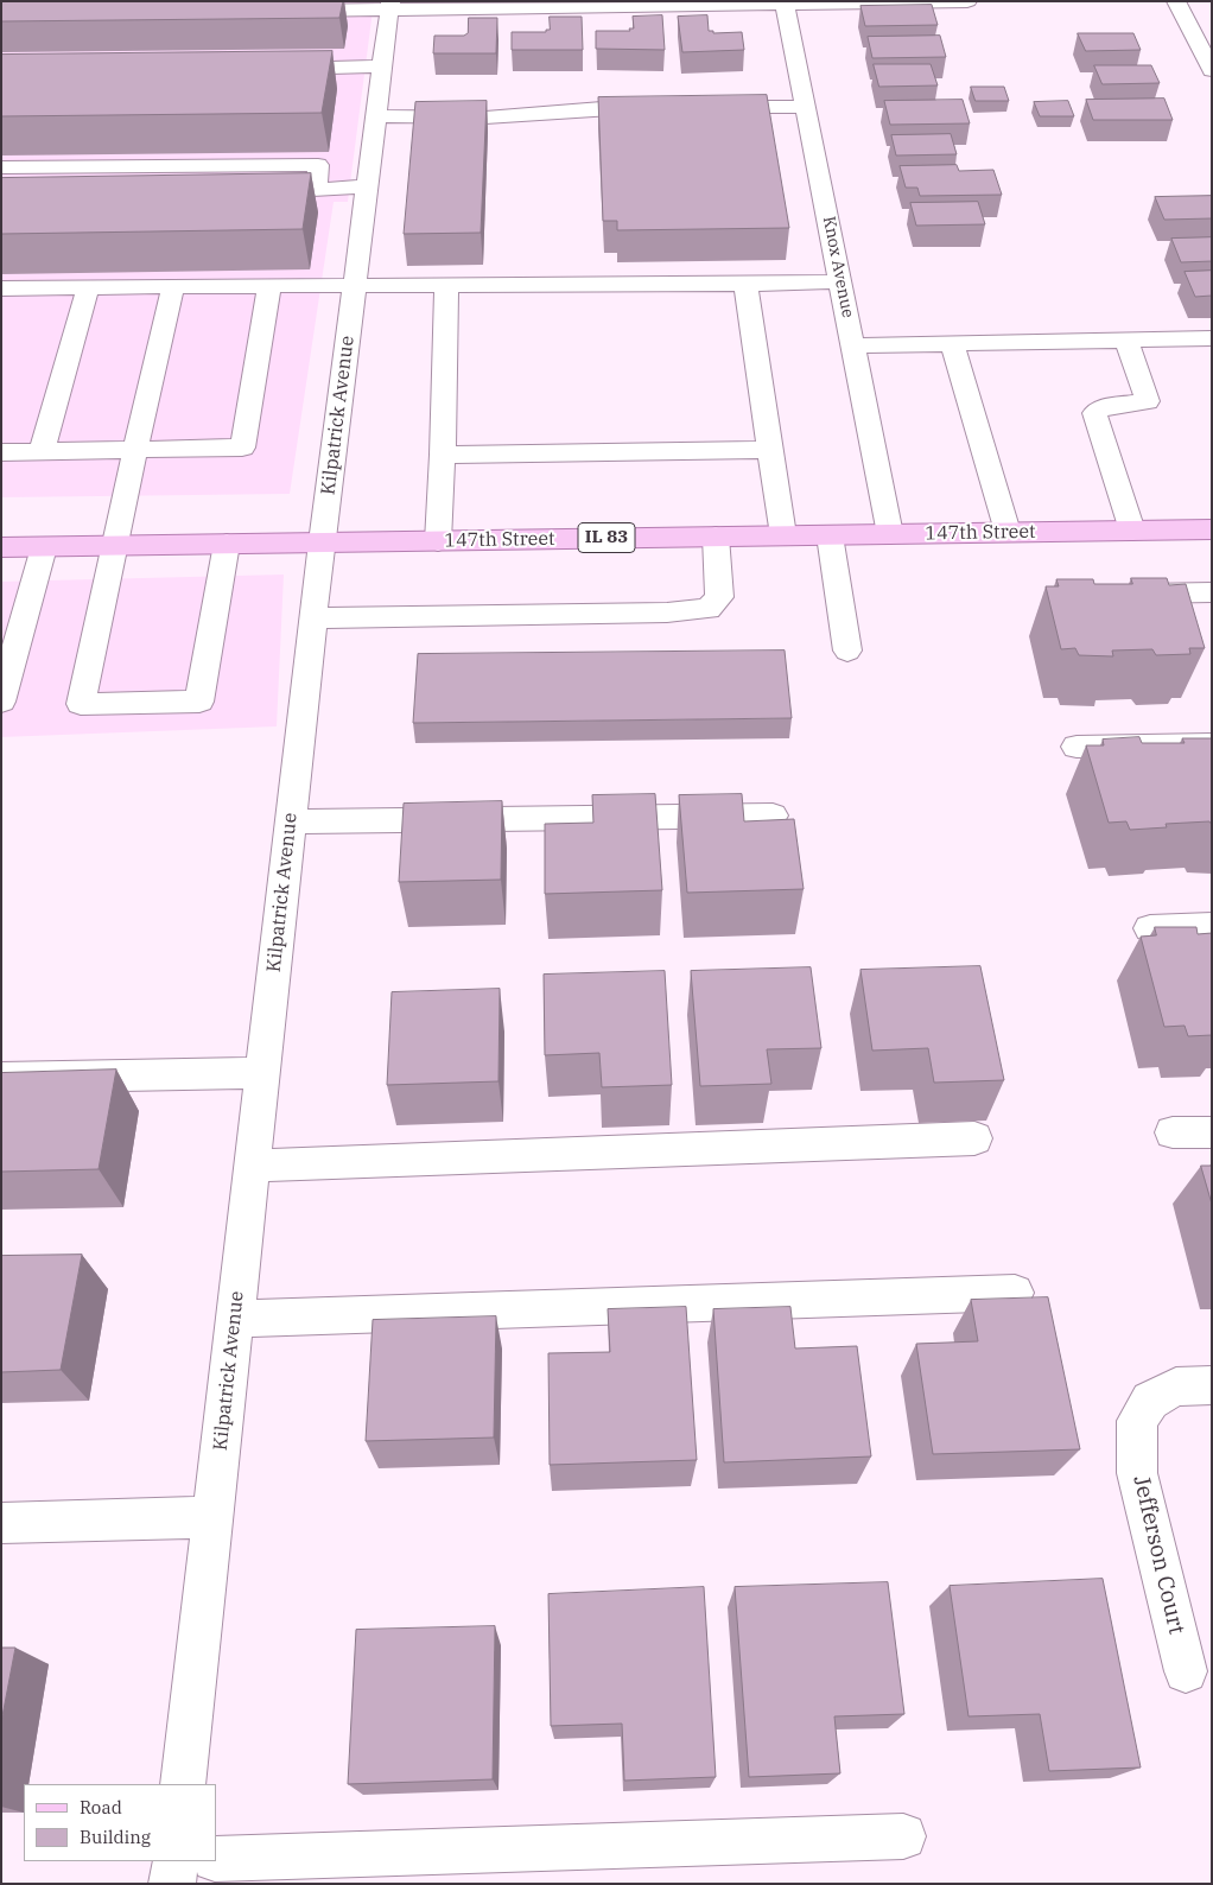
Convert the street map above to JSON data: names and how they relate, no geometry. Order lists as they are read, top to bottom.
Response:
{
  "streets": {
    "main road": ["147th Street", "IL 83"],
    "street": ["Knox Avenue", "Kilpatrick Avenue", "Jefferson Court"]
  },
  "crossings": [
    ["Knox Avenue", "147th Street"],
    ["Kilpatrick Avenue", "147th Street"]
  ],
  "legend": ["Road", "Building"]
}
